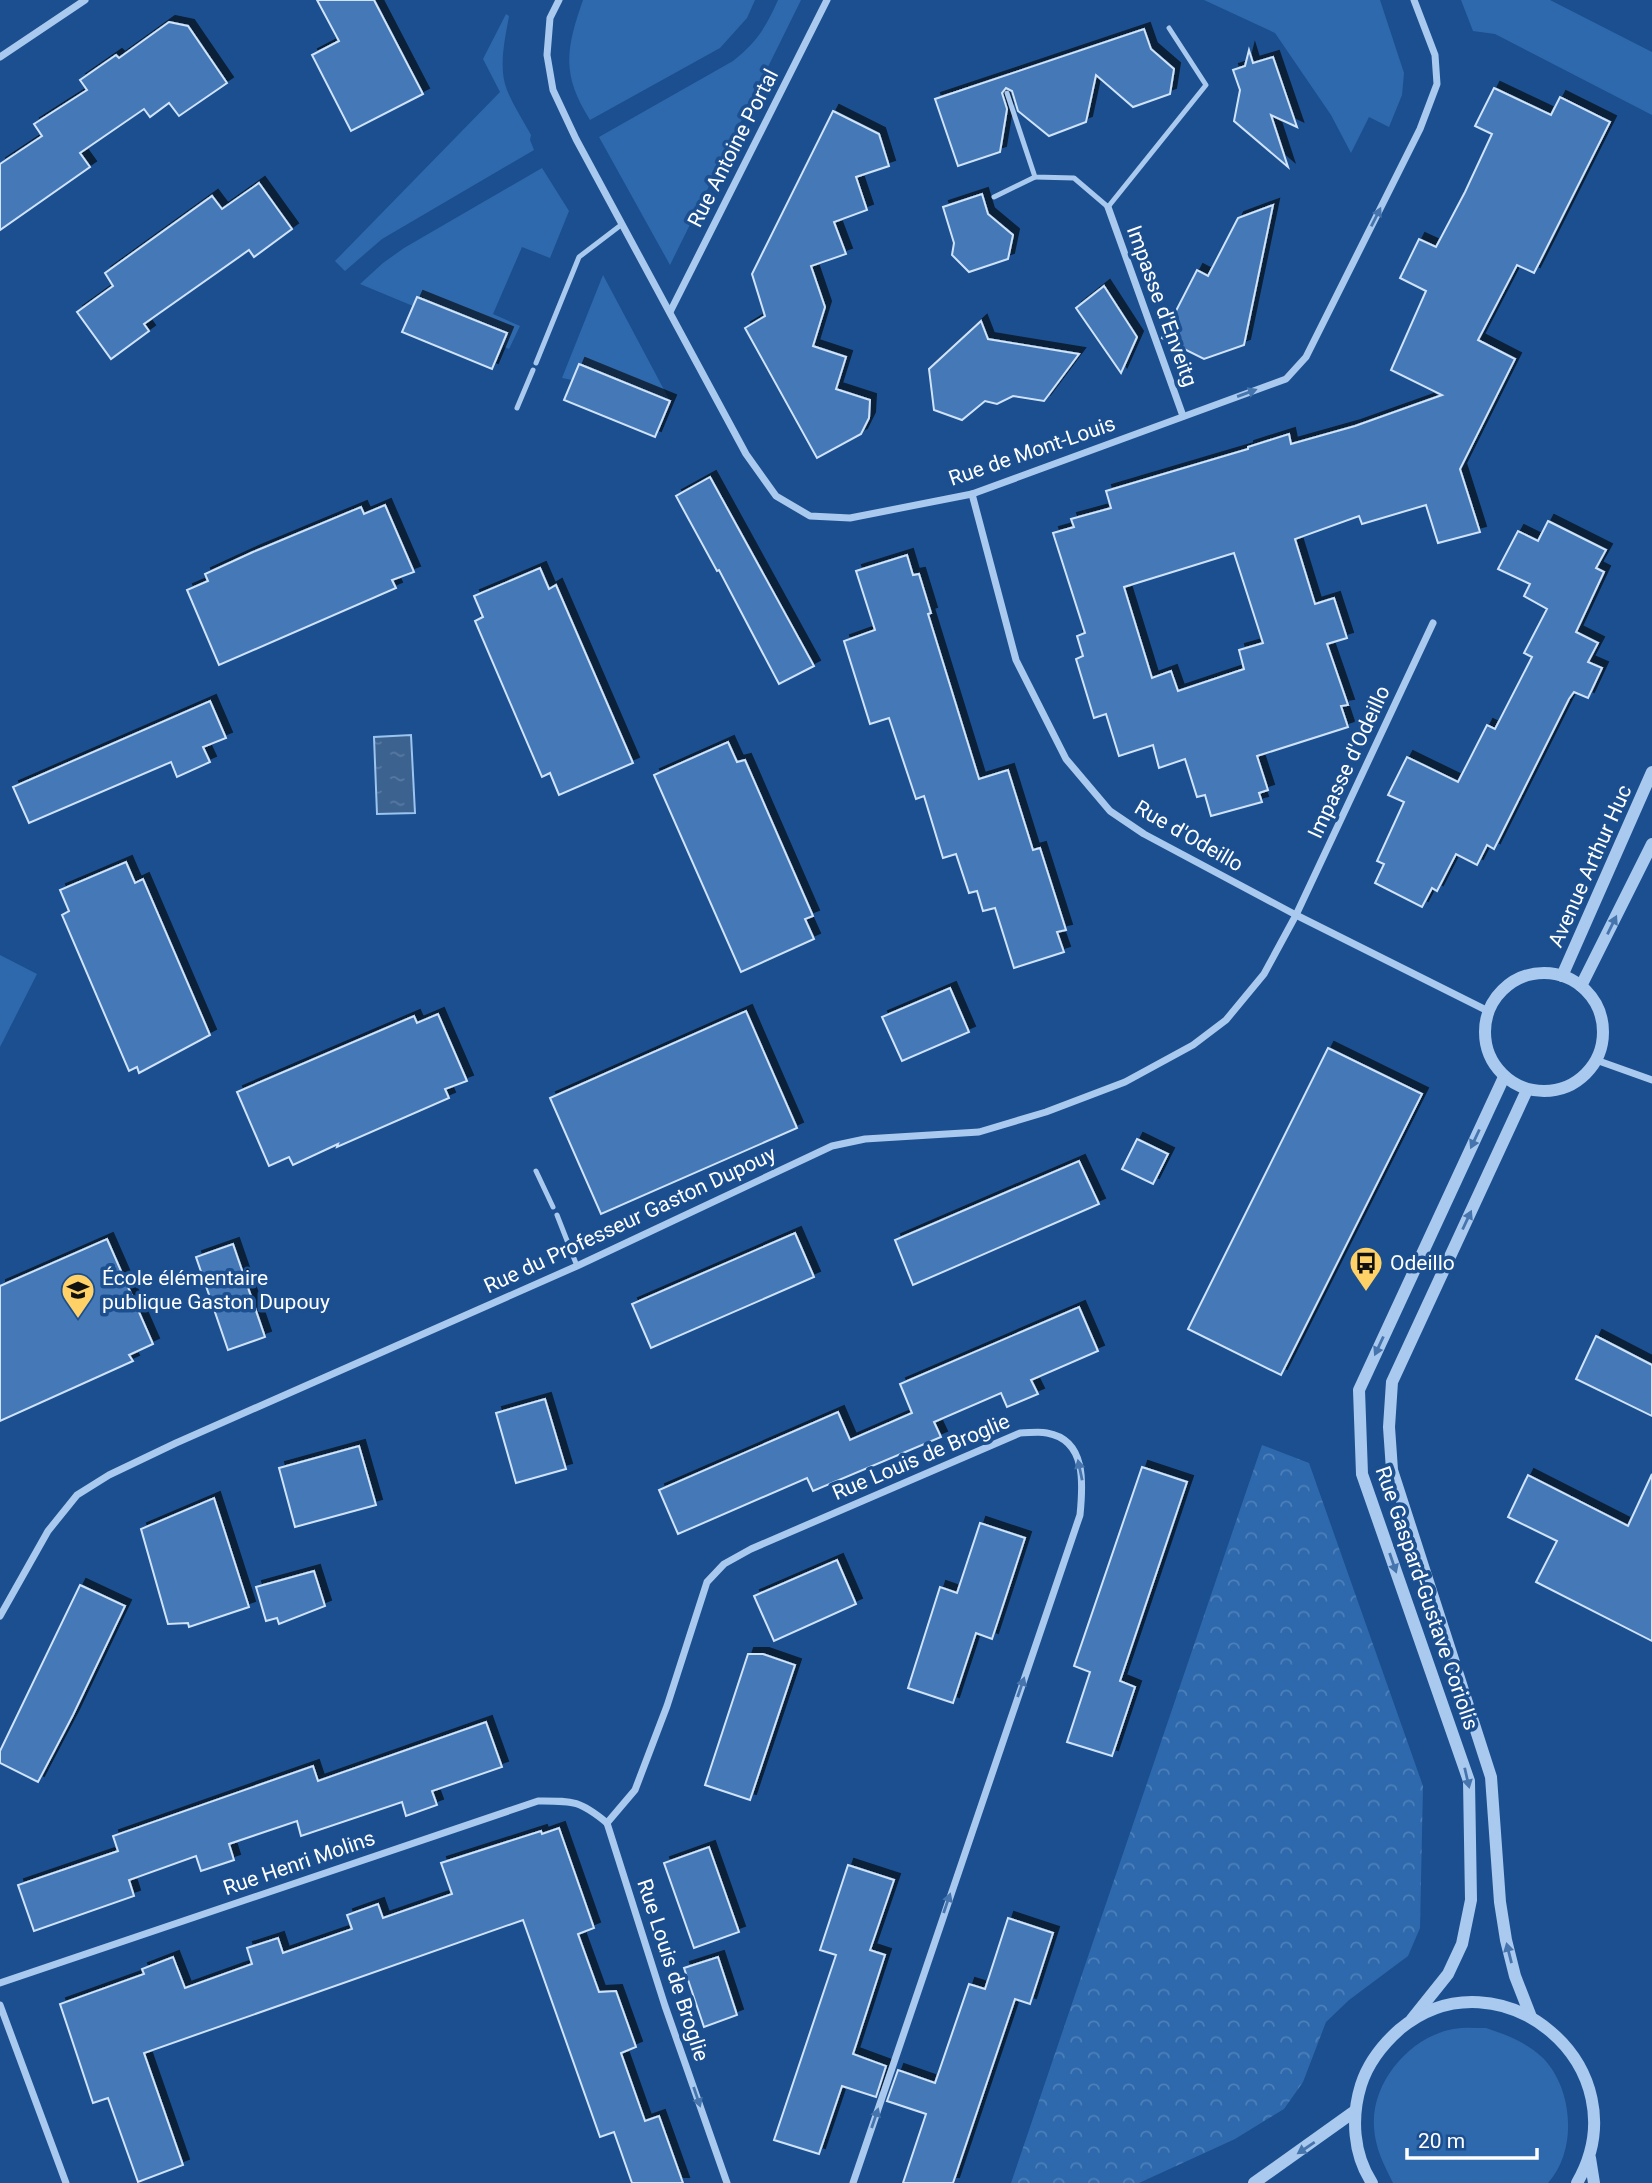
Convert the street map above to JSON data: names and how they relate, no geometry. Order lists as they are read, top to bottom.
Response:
{
  "streets": {
    "street": [
      "Rue Antoine Portal",
      "Impasse d'Enveitg",
      "Rue de Mont-Louis",
      "Impasse d'Odeillo",
      "Rue d'Odeillo",
      "Avenue Arthur Huc",
      "Rue du Professeur Gaston Dupouy",
      "Rue Louis de Broglie",
      "Rue Gaspard-Gustave Coriolis",
      "Rue Henri Molins"
    ]
  },
  "crossings": [
    ["Rue Antoine Portal", "Rue de Mont-Louis"],
    ["Impasse d'Enveitg", "Rue de Mont-Louis"],
    ["Rue de Mont-Louis", "Rue d'Odeillo"],
    ["Impasse d'Odeillo", "Rue d'Odeillo"],
    ["Impasse d'Odeillo", "Rue du Professeur Gaston Dupouy"],
    ["Rue d'Odeillo", "Avenue Arthur Huc"],
    ["Rue d'Odeillo", "Rue du Professeur Gaston Dupouy"],
    ["Rue d'Odeillo", "Rue Gaspard-Gustave Coriolis"],
    ["Avenue Arthur Huc", "Rue Gaspard-Gustave Coriolis"],
    ["Rue Louis de Broglie", "Rue Henri Molins"]
  ],
  "places": {
    "bus stop": ["Odeillo"],
    "school or university": ["École élémentaire publique Gaston Dupouy"]
  },
  "scale_bar": "20 m"
}
